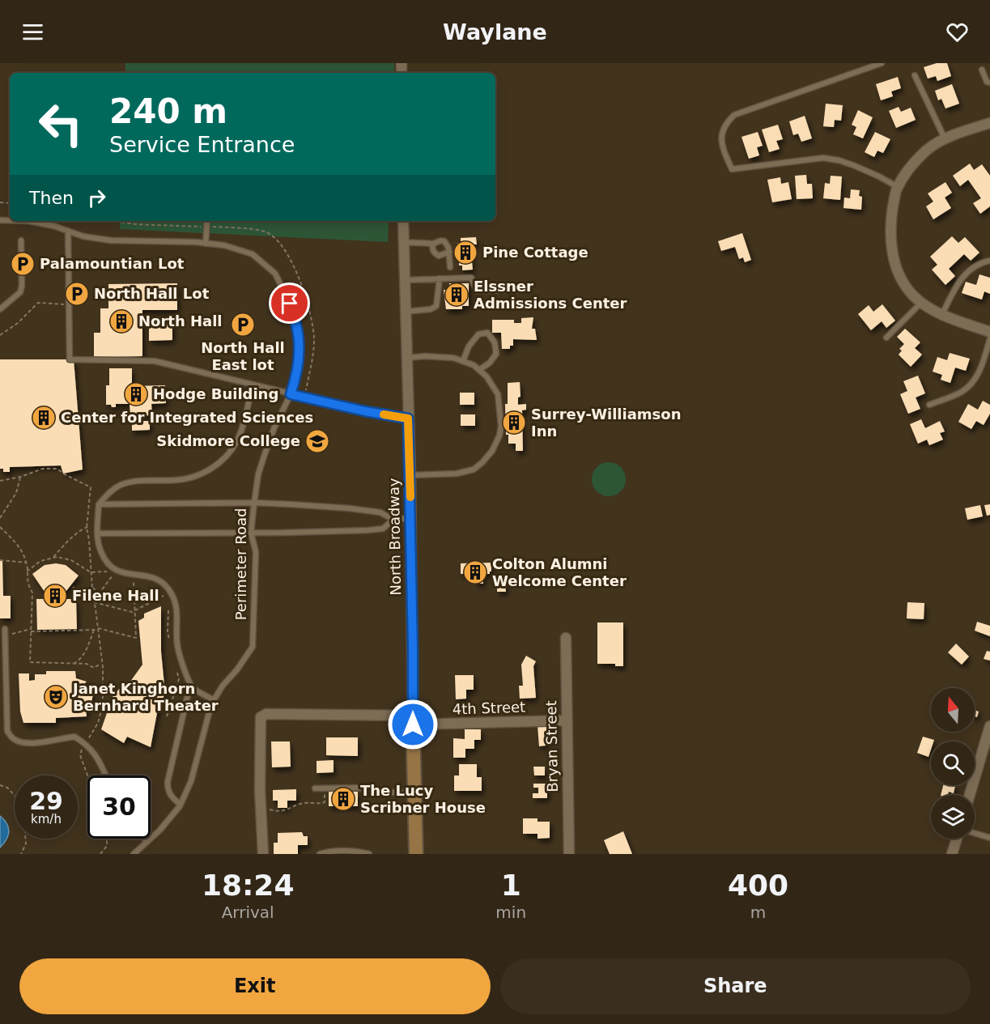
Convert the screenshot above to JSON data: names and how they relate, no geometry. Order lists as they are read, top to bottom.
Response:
{
  "streets": {
    "street": ["North Broadway", "4th Street", "Bryan Street"],
    "lane": ["Perimeter Road"]
  },
  "crossings": [
    ["North Broadway", "4th Street"],
    ["4th Street", "Bryan Street"]
  ],
  "places": {
    "building": [
      "Pine Cottage",
      "Elssner Admissions Center",
      "North Hall",
      "Hodge Building",
      "Center for Integrated Sciences",
      "Surrey-Williamson Inn",
      "Colton Alumni Welcome Center",
      "Filene Hall",
      "The Lucy Scribner House"
    ],
    "parking": ["Palamountian Lot", "North Hall Lot", "North Hall East lot"],
    "school or university": ["Skidmore College"],
    "theatre": ["Janet Kinghorn Bernhard Theater"]
  },
  "north": "top",
  "page": {
    "header": "Waylane",
    "turn": ["240 m", "Service Entrance"],
    "then": "Then",
    "speed": "29 km/h",
    "limit": "30",
    "eta": [
      "18:24",
      "Arrival",
      "1",
      "min",
      "400",
      "m"
    ],
    "buttons": ["Exit", "Share"]
  }
}
